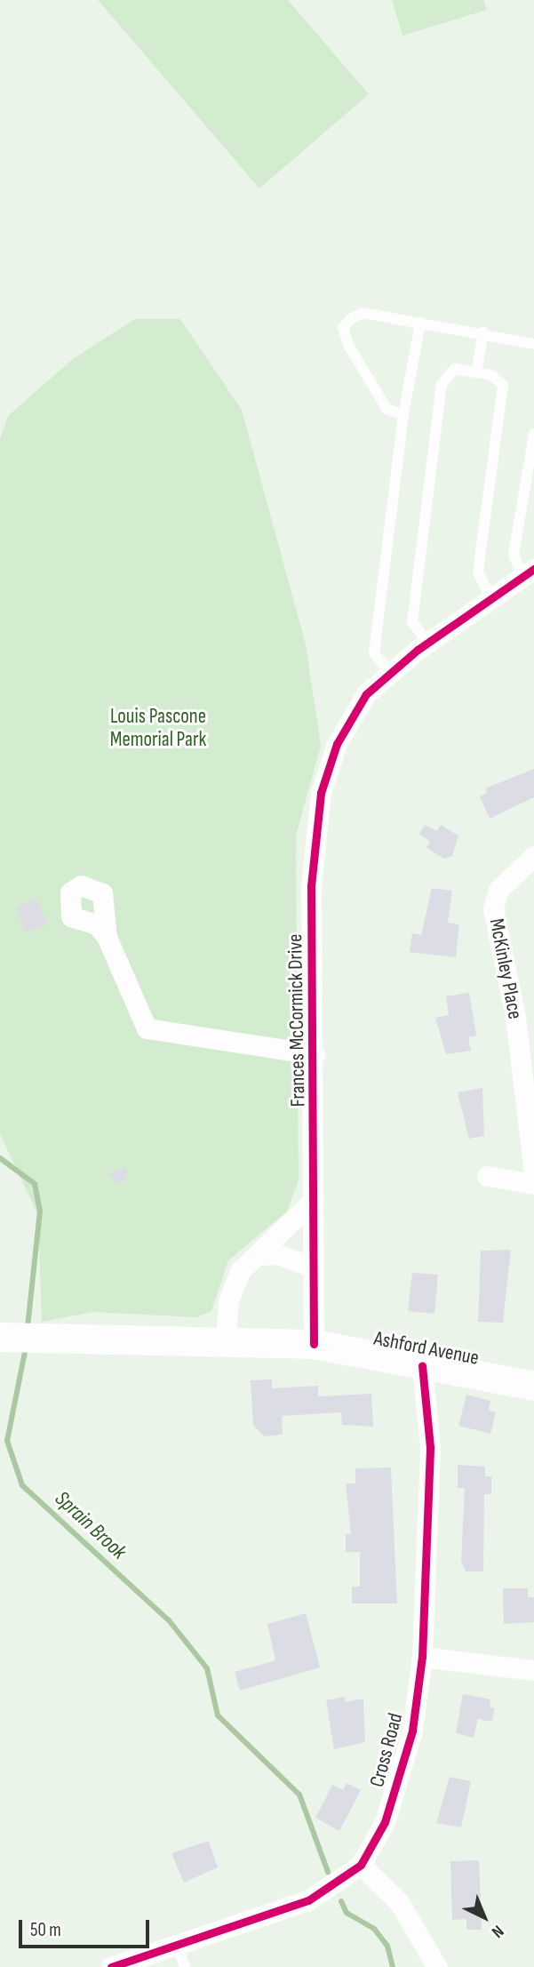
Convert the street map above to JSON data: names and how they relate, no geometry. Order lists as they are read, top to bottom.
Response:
{
  "streets": {
    "main road": ["Ashford Avenue"],
    "street": ["McKinley Place", "Frances McCormick Drive", "Cross Road"]
  },
  "crossings": [
    ["Frances McCormick Drive", "Ashford Avenue"],
    ["Ashford Avenue", "Cross Road"]
  ],
  "water": ["Sprain Brook"],
  "parks": ["Louis Pascone Memorial Park"],
  "scale_bar": "50 m",
  "north": "bottom right"
}
